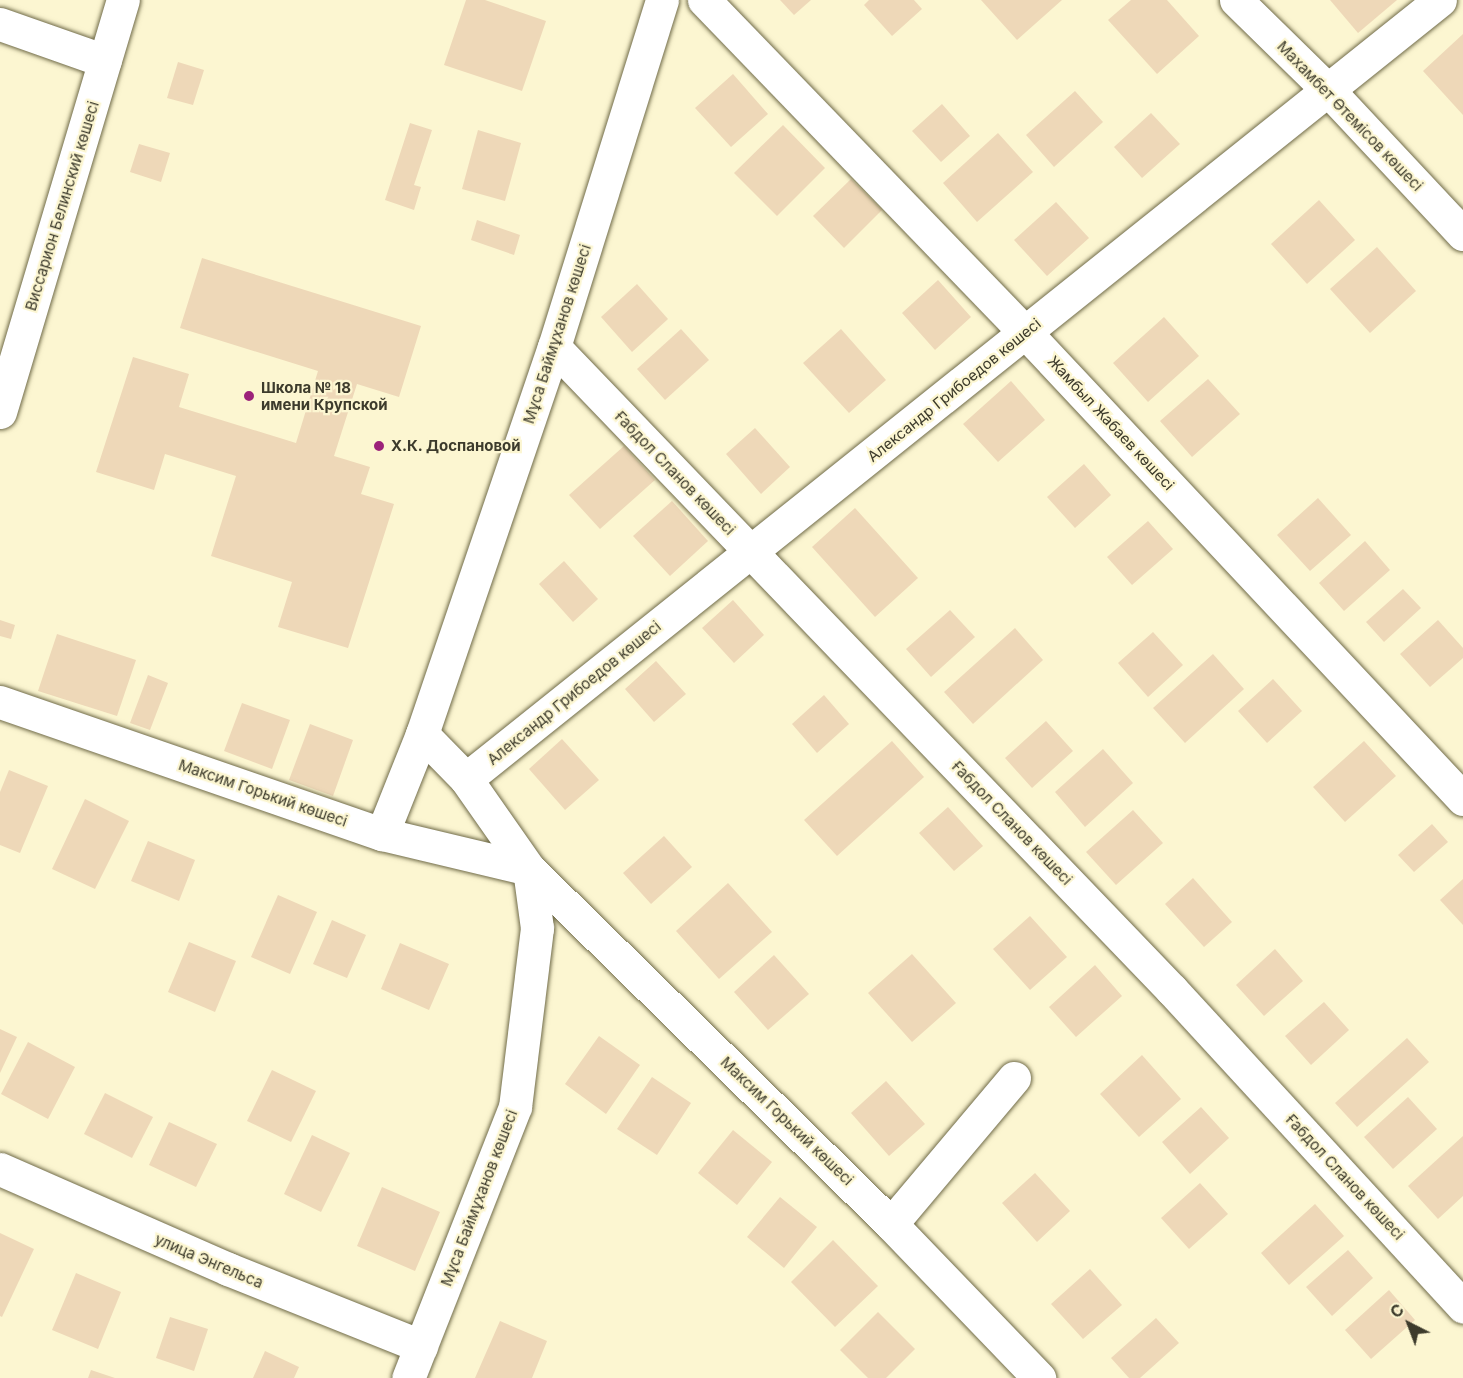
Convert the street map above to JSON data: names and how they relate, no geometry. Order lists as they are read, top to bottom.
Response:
{
  "streets": {
    "street": [
      "Махамбет Өтемісов көшесі",
      "Виссарион Белинский көшесі",
      "Мұса Баймұханов көшесі",
      "Александр Грибоедов көшесі",
      "Жамбыл Жабаев көшесі",
      "Ғабдол Сланов көшесі",
      "Максим Горький көшесі",
      "улица Энгельса"
    ]
  },
  "crossings": [
    ["Махамбет Өтемісов көшесі", "Александр Грибоедов көшесі"],
    ["Мұса Баймұханов көшесі", "Ғабдол Сланов көшесі"],
    ["Мұса Баймұханов көшесі", "Максим Горький көшесі"],
    ["Мұса Баймұханов көшесі", "улица Энгельса"],
    ["Александр Грибоедов көшесі", "Жамбыл Жабаев көшесі"],
    ["Александр Грибоедов көшесі", "Ғабдол Сланов көшесі"],
    ["Александр Грибоедов көшесі", "Максим Горький көшесі"]
  ],
  "places": ["Школа № 18 имени Крупской", "Х.К. Доспановой"],
  "north": "top left"
}
